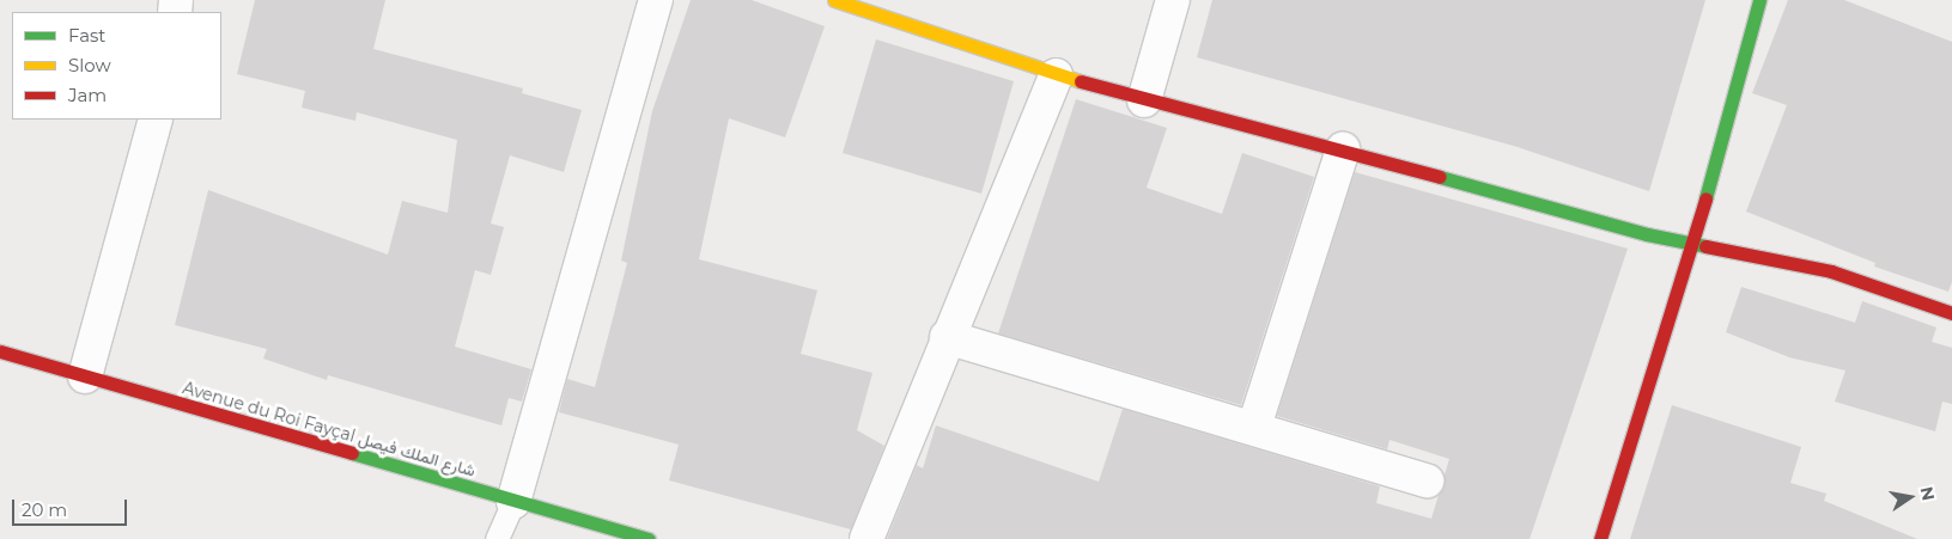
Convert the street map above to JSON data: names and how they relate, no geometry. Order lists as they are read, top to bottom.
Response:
{
  "streets": {
    "street": ["Avenue du Roi Fayçal شارع الملك فيصل"]
  },
  "legend": ["Fast", "Slow", "Jam"],
  "scale_bar": "20 m",
  "north": "right"
}
